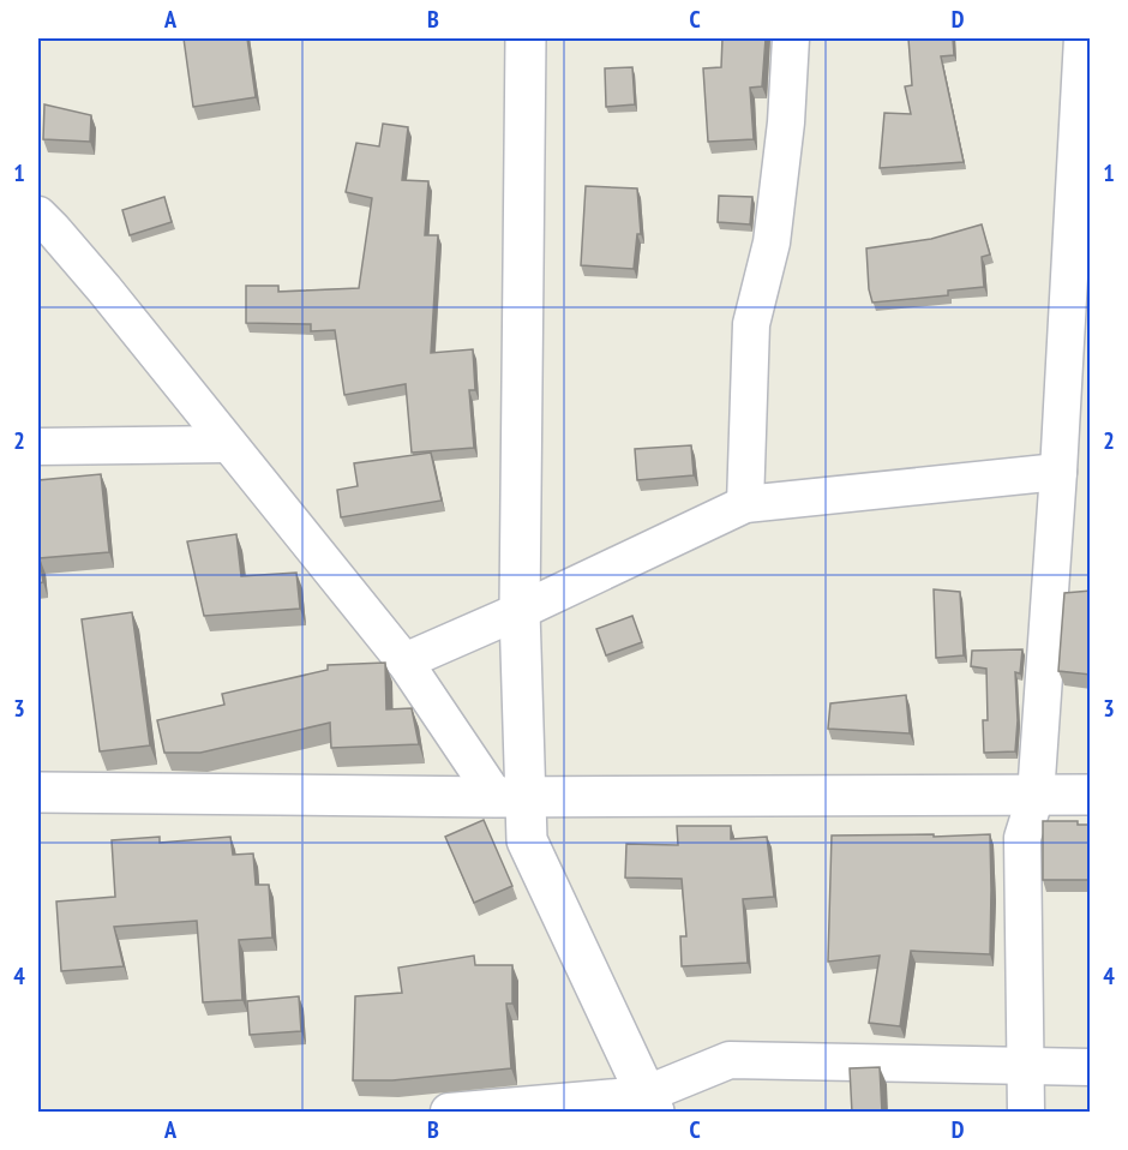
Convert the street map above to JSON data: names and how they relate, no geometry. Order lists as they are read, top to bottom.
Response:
{
  "grid": {
    "columns": [
      "A",
      "B",
      "C",
      "D"
    ],
    "rows": [
      "1",
      "2",
      "3",
      "4"
    ]
  }
}
